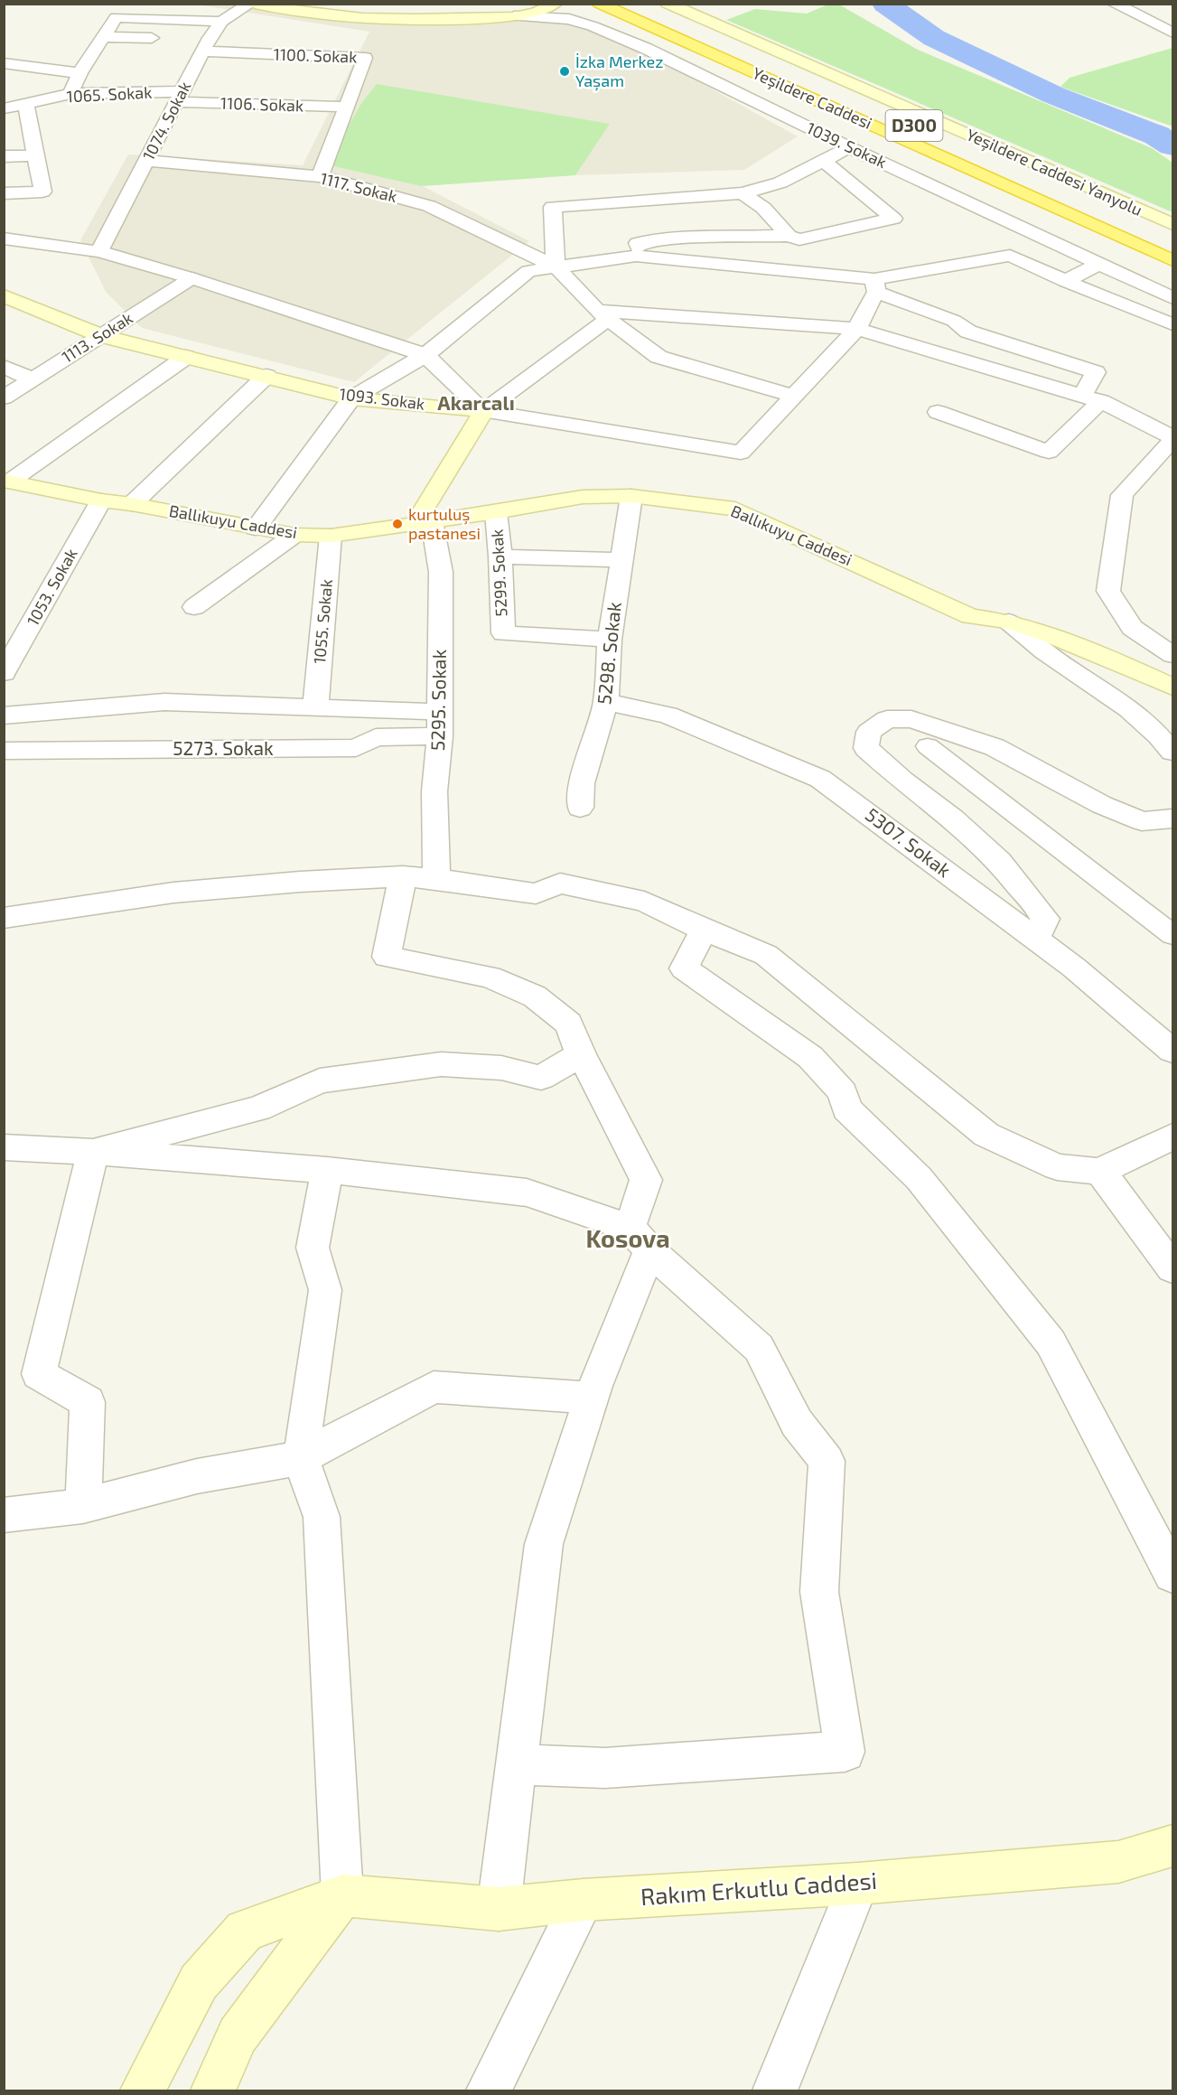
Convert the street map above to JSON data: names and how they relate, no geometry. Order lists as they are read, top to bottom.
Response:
{
  "streets": {
    "highway": ["Yeşildere Caddesi", "D300"],
    "main road": [
      "1039. Sokak",
      "Yeşildere Caddesi Yanyolu",
      "1093. Sokak",
      "Ballıkuyu Caddesi",
      "Rakım Erkutlu Caddesi"
    ],
    "street": [
      "1100. Sokak",
      "1065. Sokak",
      "1106. Sokak",
      "1074. Sokak",
      "1117. Sokak",
      "1113. Sokak",
      "5299. Sokak",
      "1053. Sokak",
      "1055. Sokak",
      "5298. Sokak",
      "5295. Sokak",
      "5273. Sokak",
      "5307. Sokak"
    ]
  },
  "crossings": [
    ["1100. Sokak", "1106. Sokak"],
    ["1100. Sokak", "1074. Sokak"],
    ["1100. Sokak", "1117. Sokak"],
    ["1065. Sokak", "1106. Sokak"],
    ["1065. Sokak", "1074. Sokak"],
    ["Yeşildere Caddesi", "Yeşildere Caddesi Yanyolu"],
    ["1106. Sokak", "1074. Sokak"],
    ["1074. Sokak", "1117. Sokak"],
    ["1074. Sokak", "1093. Sokak"],
    ["1113. Sokak", "1093. Sokak"],
    ["Ballıkuyu Caddesi", "5299. Sokak"],
    ["Ballıkuyu Caddesi", "1053. Sokak"],
    ["Ballıkuyu Caddesi", "1055. Sokak"],
    ["Ballıkuyu Caddesi", "5298. Sokak"],
    ["Ballıkuyu Caddesi", "5295. Sokak"],
    ["5299. Sokak", "5298. Sokak"],
    ["5298. Sokak", "5307. Sokak"],
    ["5295. Sokak", "5273. Sokak"]
  ],
  "districts": ["Akarcalı", "Kosova"],
  "places": ["İzka Merkez Yaşam", "kurtuluş pastanesi"]
}
